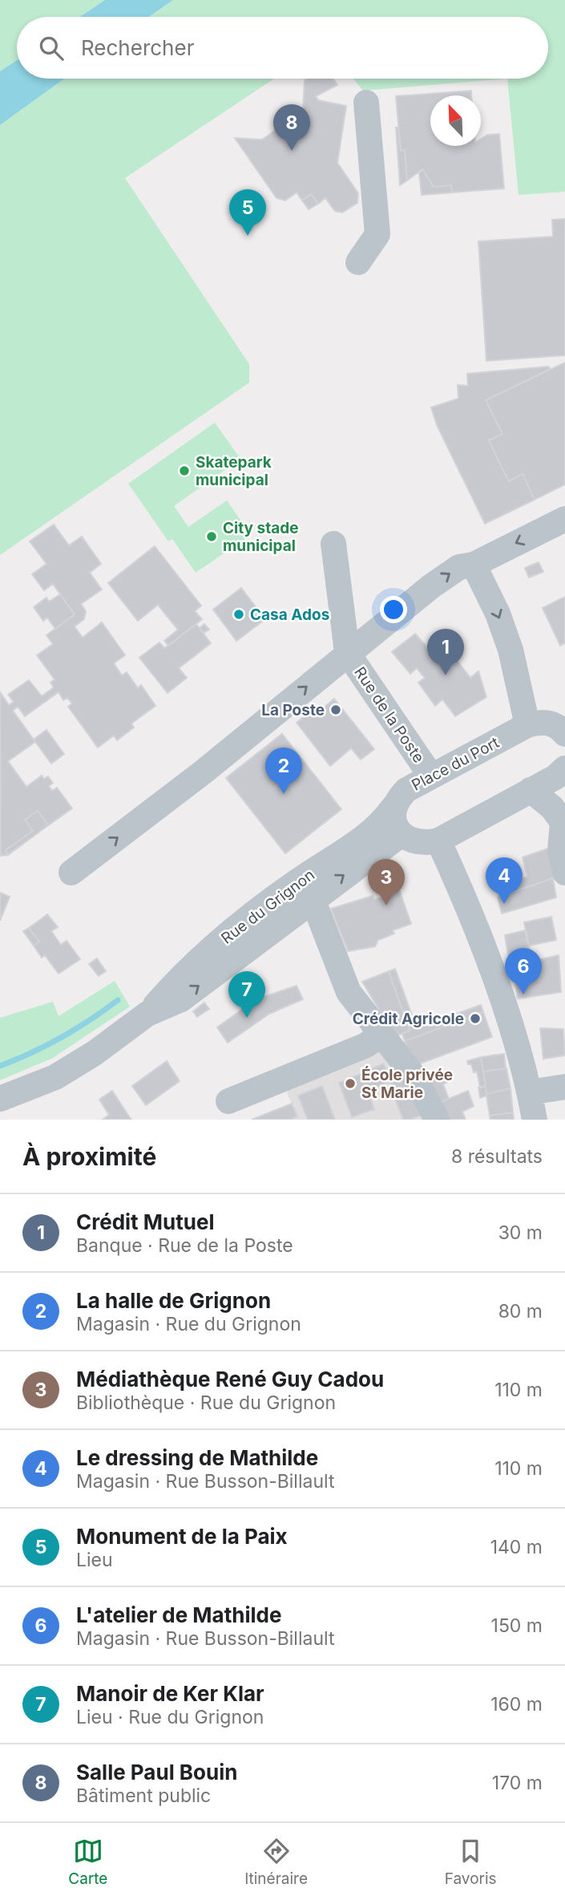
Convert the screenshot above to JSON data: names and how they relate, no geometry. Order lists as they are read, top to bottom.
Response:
{
  "streets": {
    "street": ["Rue de la Poste", "Place du Port", "Rue du Grignon"]
  },
  "crossings": [
    ["Rue de la Poste", "Place du Port"],
    ["Place du Port", "Rue du Grignon"]
  ],
  "places": [
    "Skatepark municipal",
    "City stade municipal",
    "Casa Ados",
    "La Poste",
    "Crédit Agricole",
    "École privée St Marie"
  ],
  "north": "top left",
  "page": {
    "search": "Rechercher",
    "pins": [
      "8",
      "5",
      "1",
      "2",
      "4",
      "3",
      "6",
      "7"
    ],
    "heading": ["À proximité", "8 résultats"],
    "list": [
      {
        "mark": "1",
        "name": "Crédit Mutuel",
        "note": "Banque · Rue de la Poste",
        "value": "30 m"
      },
      {
        "mark": "2",
        "name": "La halle de Grignon",
        "note": "Magasin · Rue du Grignon",
        "value": "80 m"
      },
      {
        "mark": "3",
        "name": "Médiathèque René Guy Cadou",
        "note": "Bibliothèque · Rue du Grignon",
        "value": "110 m"
      },
      {
        "mark": "4",
        "name": "Le dressing de Mathilde",
        "note": "Magasin · Rue Busson-Billault",
        "value": "110 m"
      },
      {
        "mark": "5",
        "name": "Monument de la Paix",
        "note": "Lieu",
        "value": "140 m"
      },
      {
        "mark": "6",
        "name": "L'atelier de Mathilde",
        "note": "Magasin · Rue Busson-Billault",
        "value": "150 m"
      },
      {
        "mark": "7",
        "name": "Manoir de Ker Klar",
        "note": "Lieu · Rue du Grignon",
        "value": "160 m"
      },
      {
        "mark": "8",
        "name": "Salle Paul Bouin",
        "note": "Bâtiment public",
        "value": "170 m"
      }
    ],
    "nav": ["Carte", "Itinéraire", "Favoris"]
  }
}
